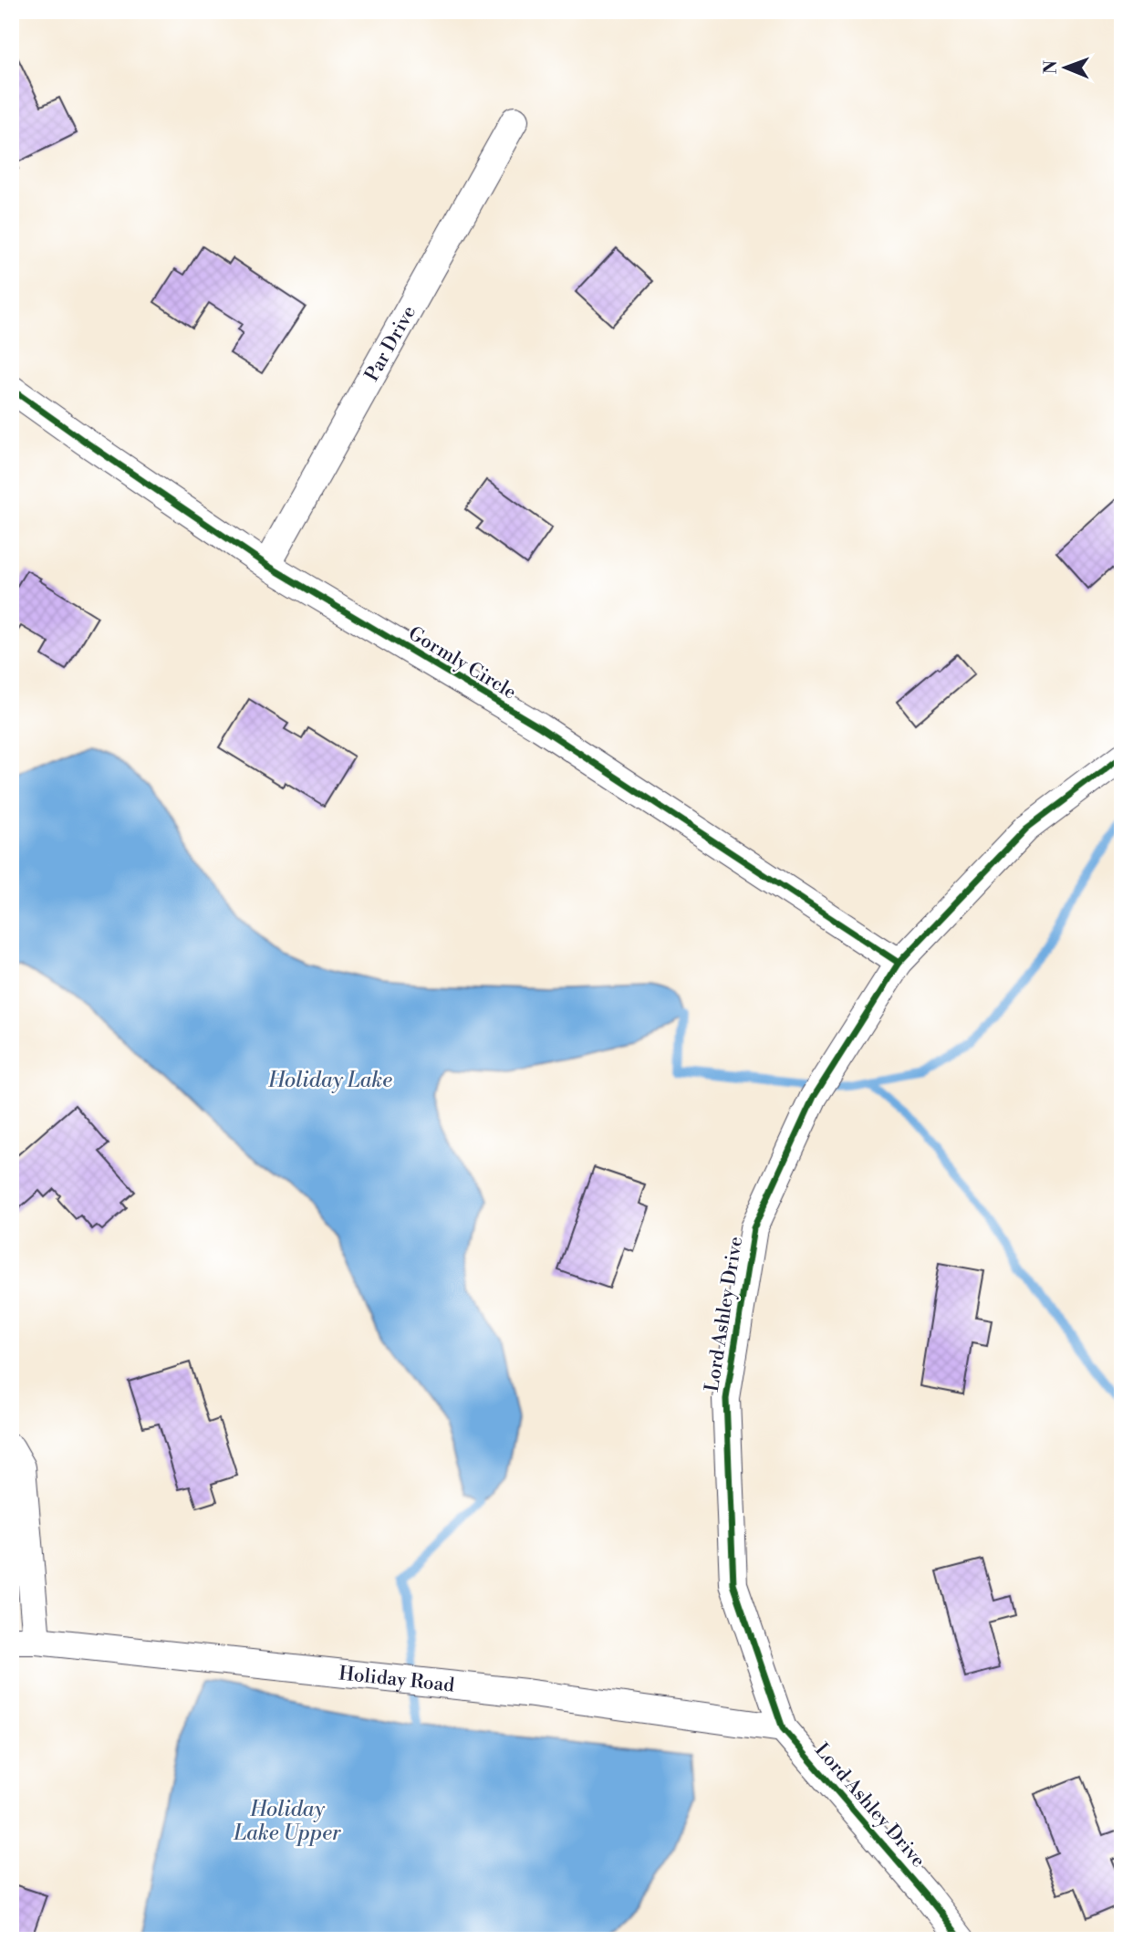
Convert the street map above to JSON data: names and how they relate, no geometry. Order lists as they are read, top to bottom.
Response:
{
  "streets": {
    "street": [
      "Par Drive",
      "Gormly Circle",
      "Lord Ashley Drive",
      "Holiday Road"
    ]
  },
  "crossings": [
    ["Par Drive", "Gormly Circle"],
    ["Gormly Circle", "Lord Ashley Drive"],
    ["Lord Ashley Drive", "Holiday Road"]
  ],
  "water": ["Holiday Lake", "Holiday Lake Upper"],
  "north": "left"
}
